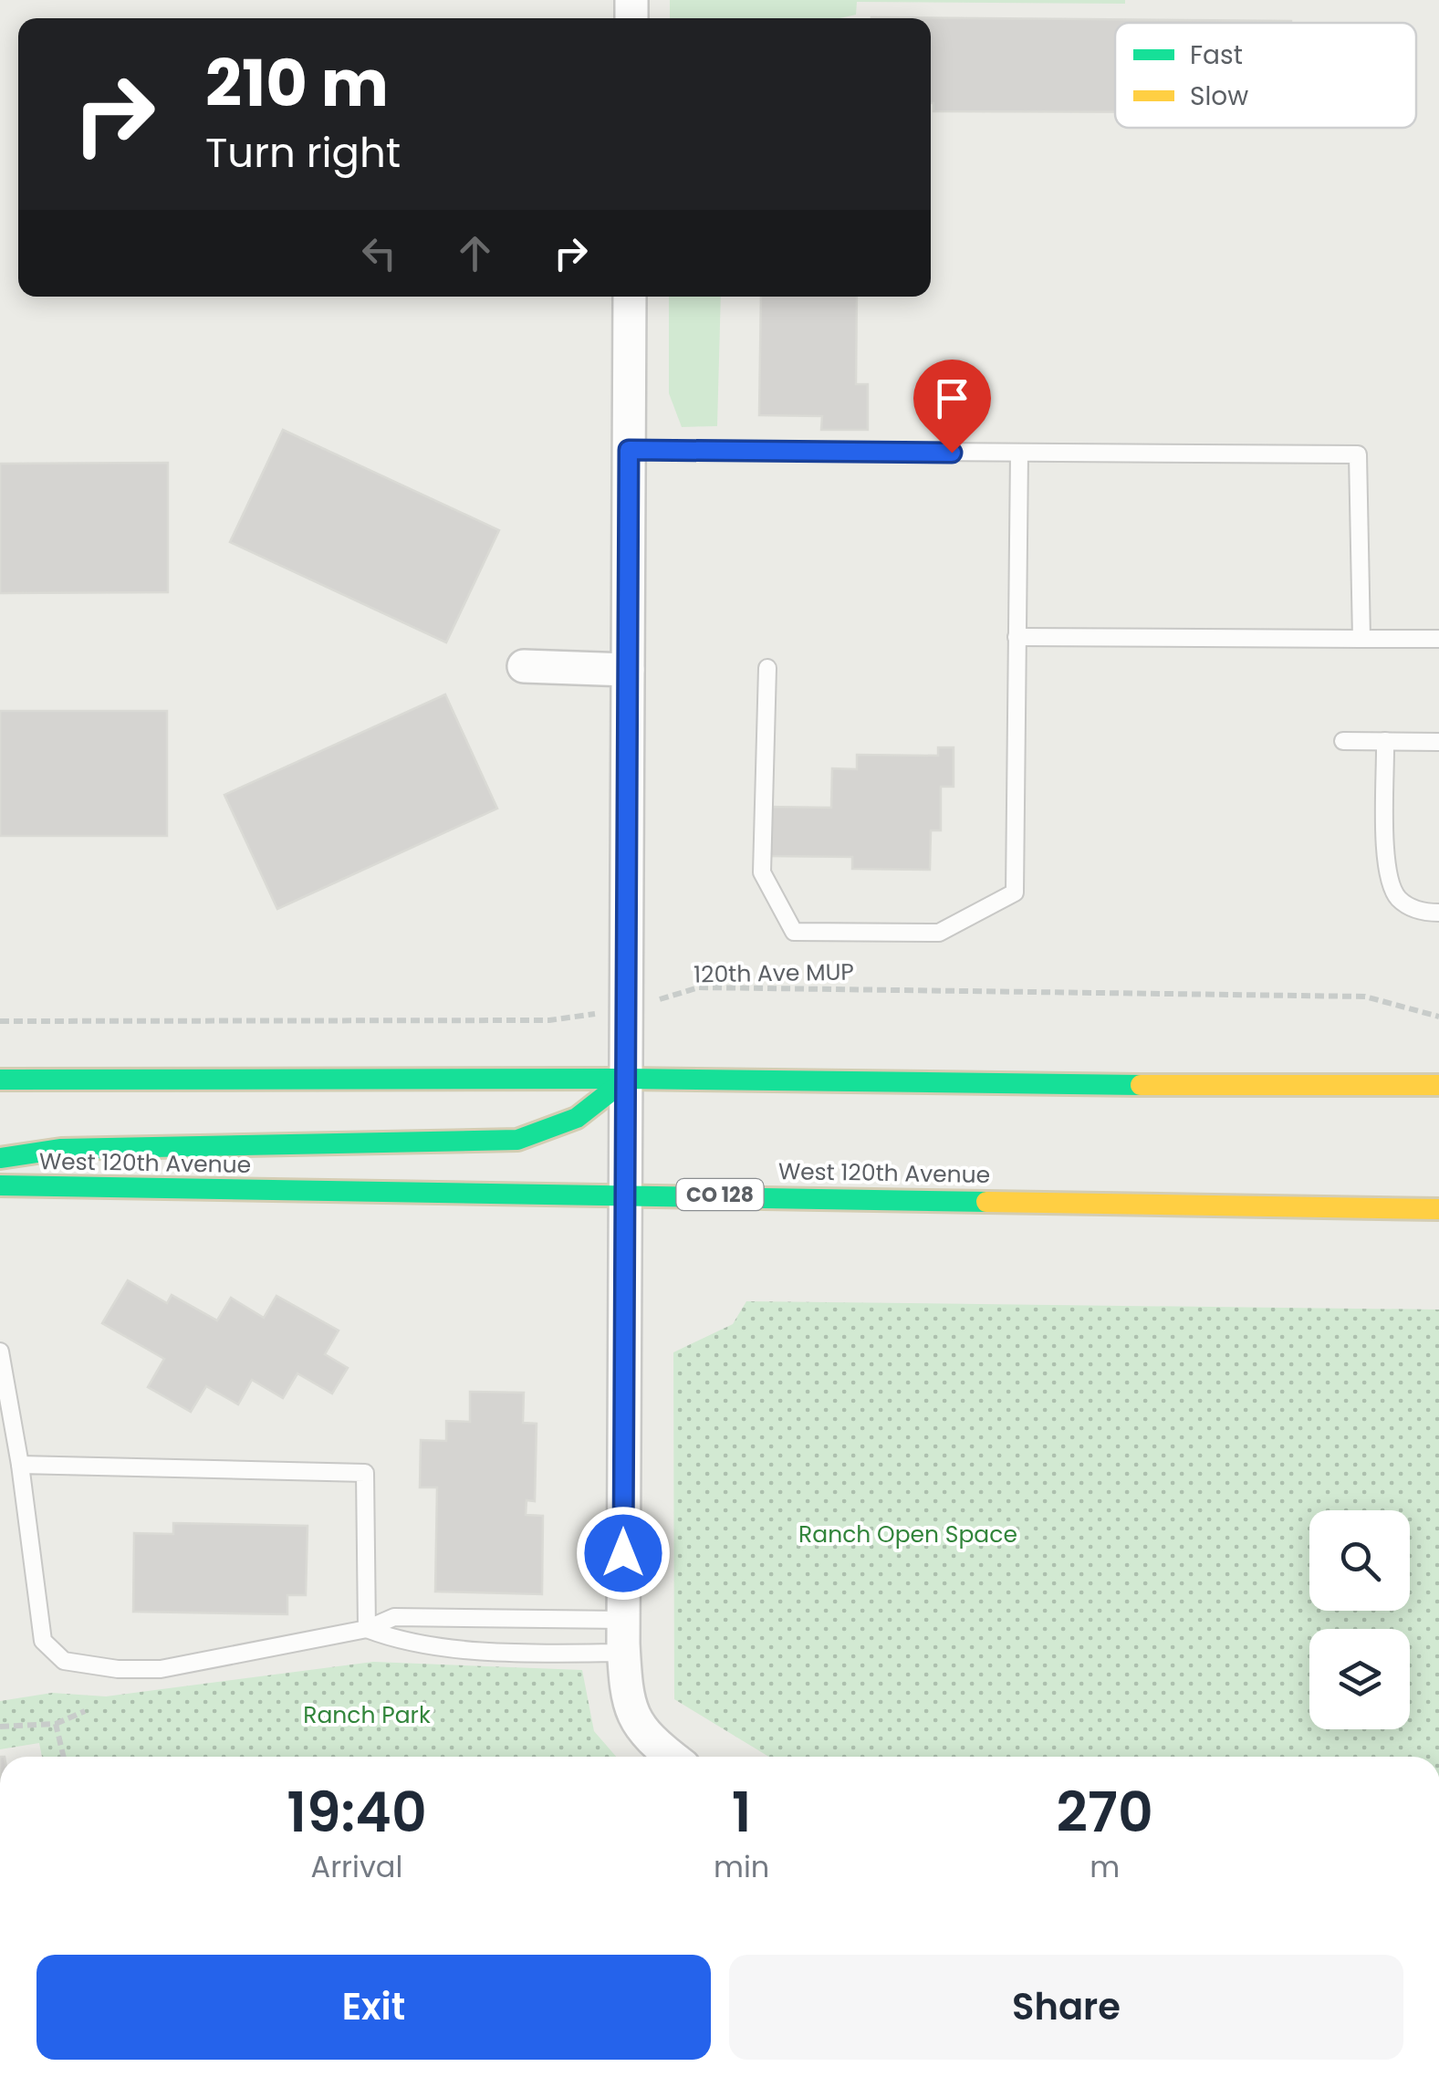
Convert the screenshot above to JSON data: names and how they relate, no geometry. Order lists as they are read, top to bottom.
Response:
{
  "streets": {
    "main road": ["West 120th Avenue", "CO 128"],
    "path": ["120th Ave MUP"]
  },
  "parks": ["Ranch Open Space", "Ranch Park"],
  "legend": ["Fast", "Slow"],
  "page": {
    "turn": ["210 m", "Turn right"],
    "eta": [
      "19:40",
      "Arrival",
      "1",
      "min",
      "270",
      "m"
    ],
    "buttons": ["Exit", "Share"]
  }
}
